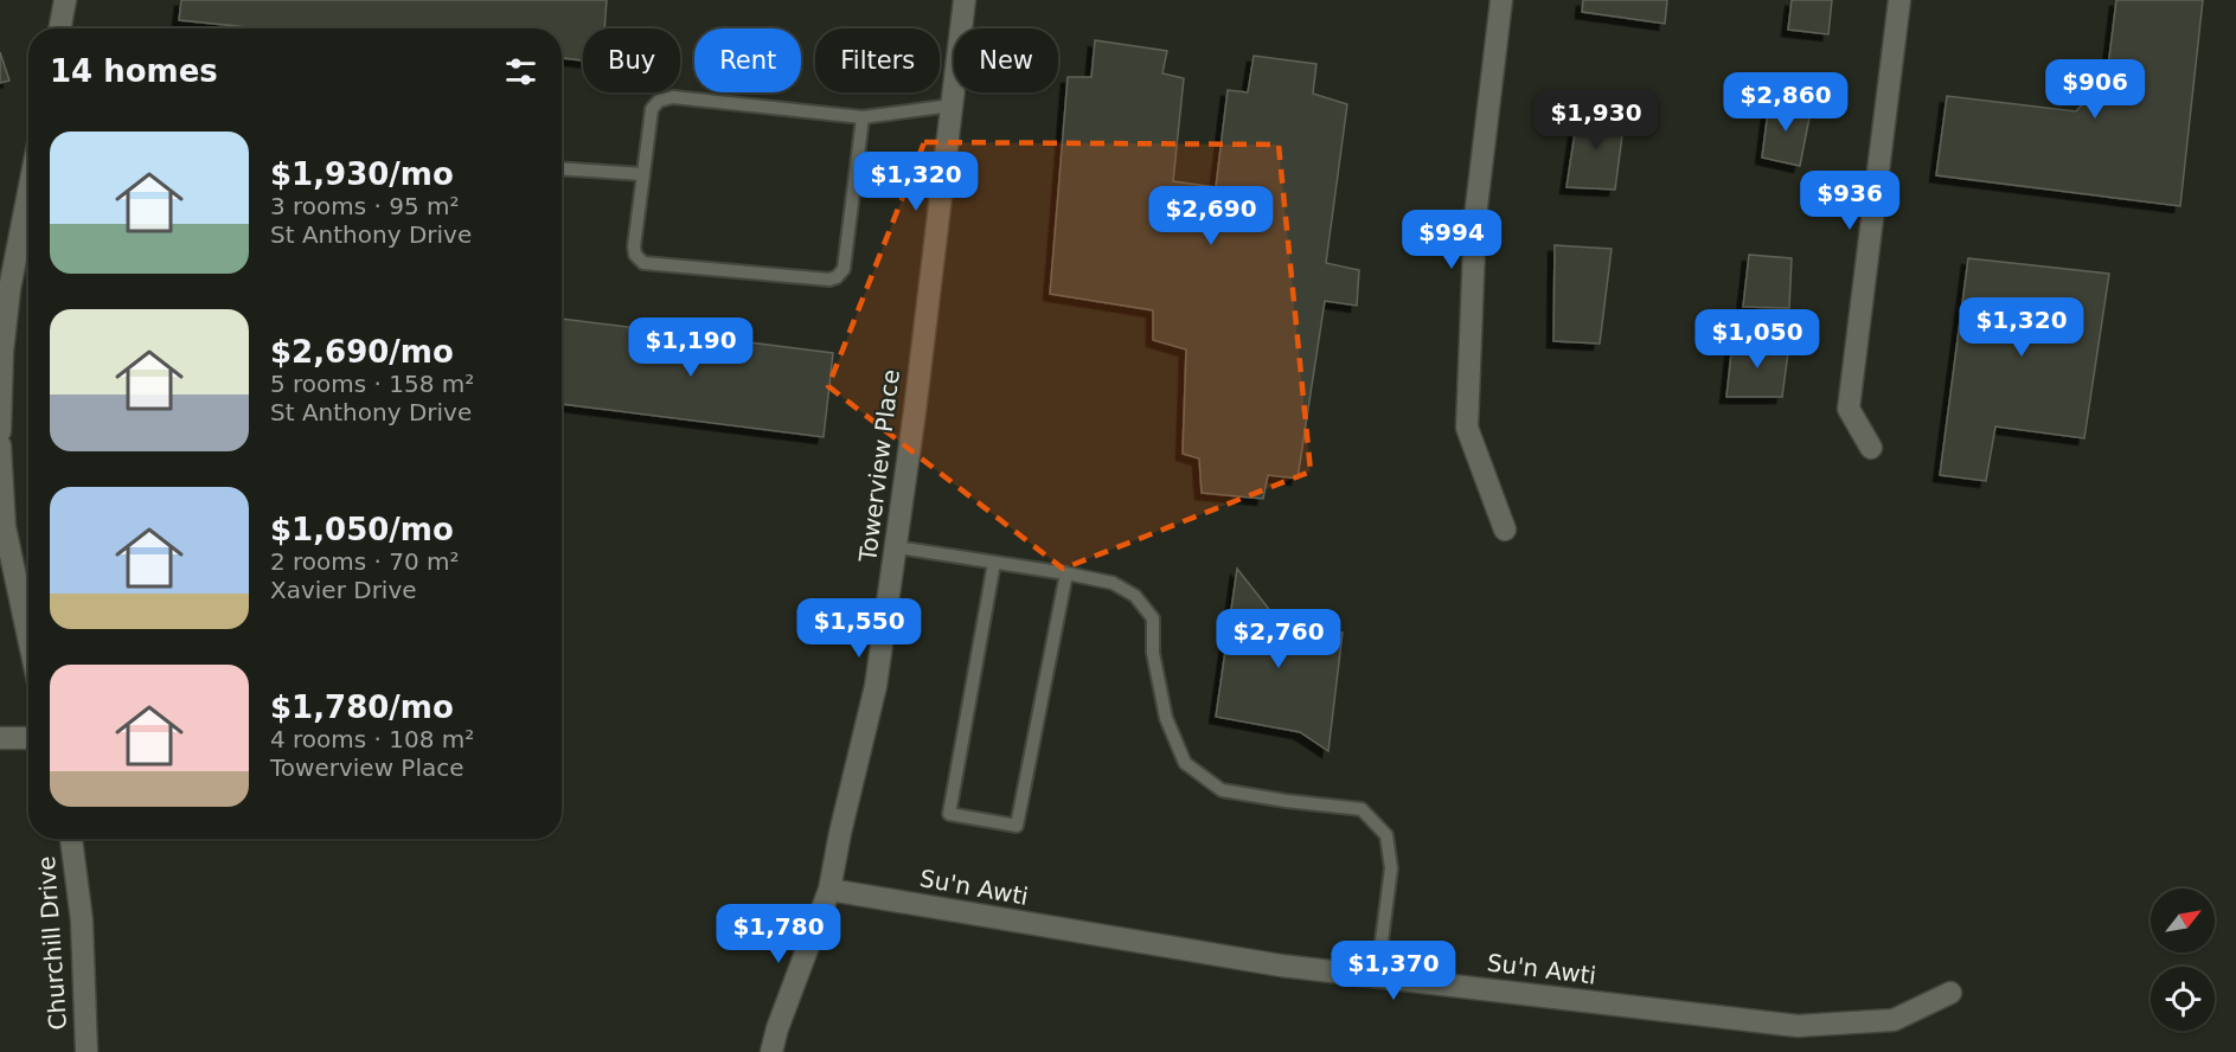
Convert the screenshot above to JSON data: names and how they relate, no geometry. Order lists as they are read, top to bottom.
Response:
{
  "streets": {
    "street": ["Towerview Place", "Su'n Awti", "Churchill Drive"]
  },
  "crossings": [
    ["Towerview Place", "Su'n Awti"]
  ],
  "north": "top right",
  "page": {
    "chip": [
      "Buy",
      "Rent",
      "Filters",
      "New"
    ],
    "heading": "14 homes",
    "price": [
      "$906",
      "$2,860",
      "$1,930",
      "$1,320",
      "$936",
      "$2,690",
      "$994",
      "$1,320",
      "$1,050",
      "$1,190",
      "$1,550",
      "$2,760",
      "$1,780",
      "$1,370"
    ],
    "list": [
      {
        "name": "$1,930/mo",
        "note": "3 rooms · 95 m² · St Anthony Drive"
      },
      {
        "name": "$2,690/mo",
        "note": "5 rooms · 158 m² · St Anthony Drive"
      },
      {
        "name": "$1,050/mo",
        "note": "2 rooms · 70 m² · Xavier Drive"
      },
      {
        "name": "$1,780/mo",
        "note": "4 rooms · 108 m² · Towerview Place"
      }
    ]
  }
}
